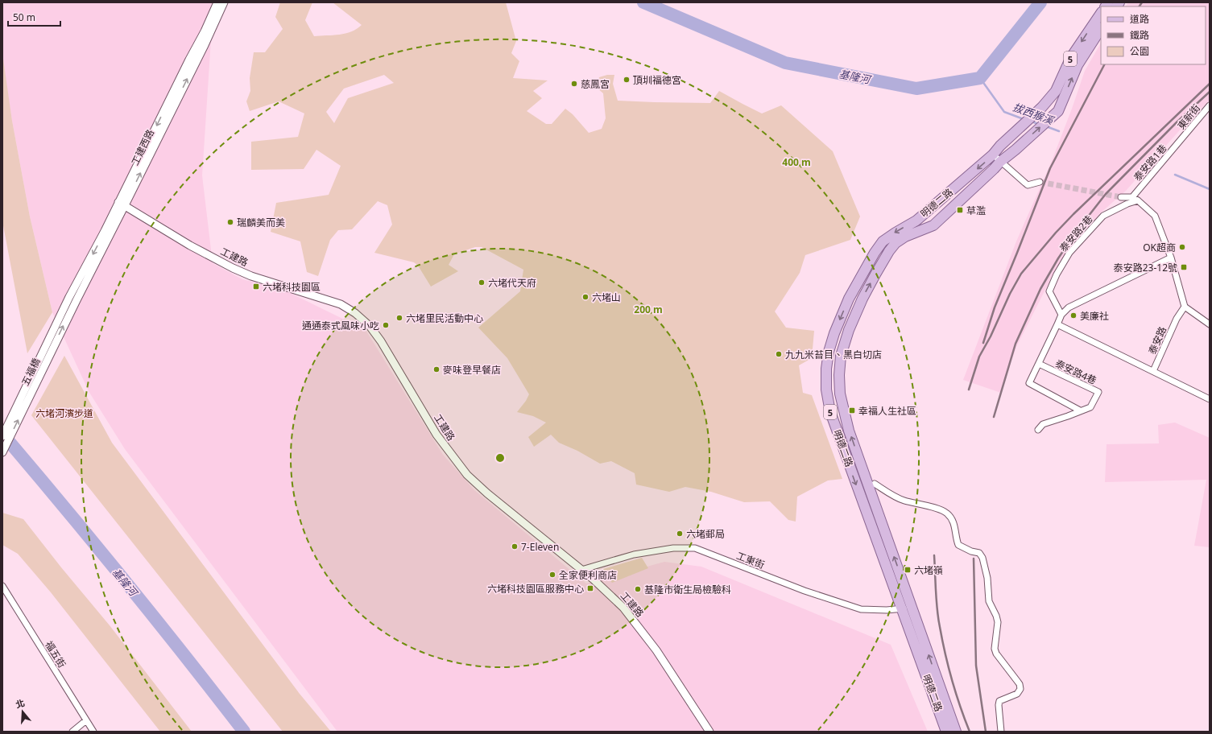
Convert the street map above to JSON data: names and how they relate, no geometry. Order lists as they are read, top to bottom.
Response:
{
  "streets": {
    "main road": ["5", "明德二路"],
    "street": [
      "東新街",
      "工建西路",
      "泰安路1巷",
      "泰安路2巷",
      "工建路",
      "泰安路",
      "五福橋",
      "泰安路4巷",
      "工東街",
      "福五街"
    ]
  },
  "crossings": [
    ["東新街", "泰安路1巷"],
    ["工建西路", "工建路"],
    ["工建西路", "五福橋"],
    ["明德二路", "工東街"],
    ["工建路", "工東街"]
  ],
  "water": ["基隆河", "拔西猴溪"],
  "parks": ["六堵河濱步道"],
  "places": {
    "other": [
      "頂圳福德宮",
      "慈鳳宮",
      "瑞麟美而美",
      "OK超商",
      "六堵代天府",
      "六堵山",
      "美廉社",
      "六堵里民活動中心",
      "通通泰式風味小吃",
      "九九米苔目、黑白切店",
      "麥味登早餐店",
      "六堵郵局",
      "7-Eleven",
      "全家便利商店",
      "基隆市衛生局檢驗科"
    ],
    "transit": [
      "草濫",
      "泰安路23-12號",
      "六堵科技園區",
      "幸福人生社區",
      "六堵嶺",
      "六堵科技園區服務中心"
    ]
  },
  "legend": ["道路", "鐵路", "公園"],
  "scale_bar": "50 m",
  "north": "top",
  "rings": ["400 m", "200 m"]
}
